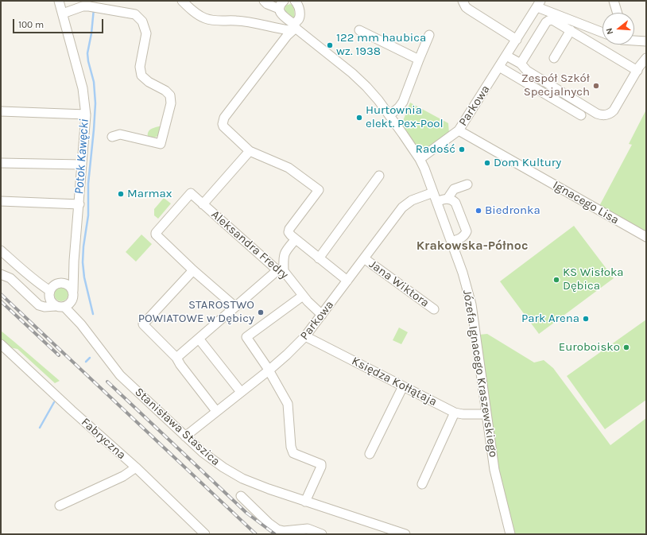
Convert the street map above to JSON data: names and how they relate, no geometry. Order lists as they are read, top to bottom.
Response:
{
  "streets": {
    "street": [
      "Parkowa",
      "Ignacego Lisa",
      "Aleksandra Fredry",
      "Jana Wiktora",
      "Józefa Ignacego Kraszewskiego",
      "Księdza Kołłątaja",
      "Stanisława Staszica",
      "Fabryczna"
    ]
  },
  "crossings": [
    ["Parkowa", "Ignacego Lisa"],
    ["Parkowa", "Aleksandra Fredry"],
    ["Parkowa", "Jana Wiktora"],
    ["Parkowa", "Józefa Ignacego Kraszewskiego"],
    ["Parkowa", "Księdza Kołłątaja"],
    ["Parkowa", "Stanisława Staszica"],
    ["Józefa Ignacego Kraszewskiego", "Księdza Kołłątaja"]
  ],
  "districts": ["Krakowska-Północ"],
  "water": ["Potok Kawęcki"],
  "places": [
    "122 mm haubica wz. 1938",
    "Zespół Szkół Specjalnych",
    "Hurtownia elekt. Pex-Pool",
    "Radość",
    "Dom Kultury",
    "Marmax",
    "Biedronka",
    "KS Wisłoka Dębica",
    "STAROSTWO POWIATOWE w Dębicy",
    "Park Arena",
    "Euroboisko"
  ],
  "scale_bar": "100 m",
  "north": "left"
}
